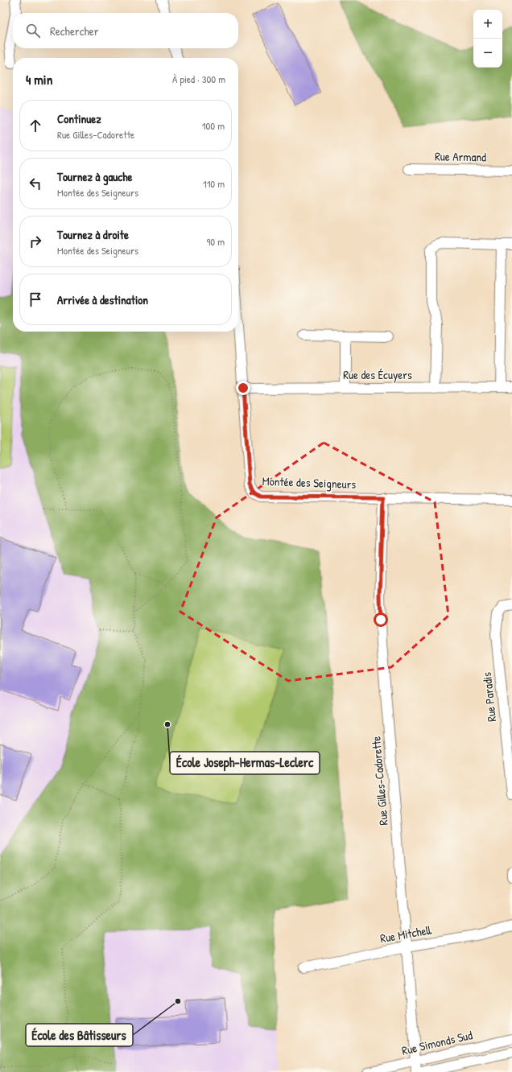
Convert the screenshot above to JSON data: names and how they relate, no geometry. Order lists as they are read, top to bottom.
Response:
{
  "streets": {
    "street": [
      "Rue Armand",
      "Rue des Écuyers",
      "Montée des Seigneurs",
      "Rue Paradis",
      "Rue Gilles-Cadorette",
      "Rue Mitchell",
      "Rue Simonds Sud"
    ]
  },
  "crossings": [
    ["Rue des Écuyers", "Montée des Seigneurs"],
    ["Montée des Seigneurs", "Rue Gilles-Cadorette"],
    ["Rue Gilles-Cadorette", "Rue Mitchell"],
    ["Rue Gilles-Cadorette", "Rue Simonds Sud"]
  ],
  "places": ["École Joseph-Hermas-Leclerc", "École des Bâtisseurs"],
  "page": {
    "map_buttons": ["+", "−"],
    "search": "Rechercher",
    "heading": ["4 min", "À pied · 300 m"],
    "list": [
      ["Continuez", "Rue Gilles-Cadorette", "100 m"],
      ["Tournez à gauche", "Montée des Seigneurs", "110 m"],
      ["Tournez à droite", "Montée des Seigneurs", "90 m"],
      "Arrivée à destination"
    ]
  }
}
